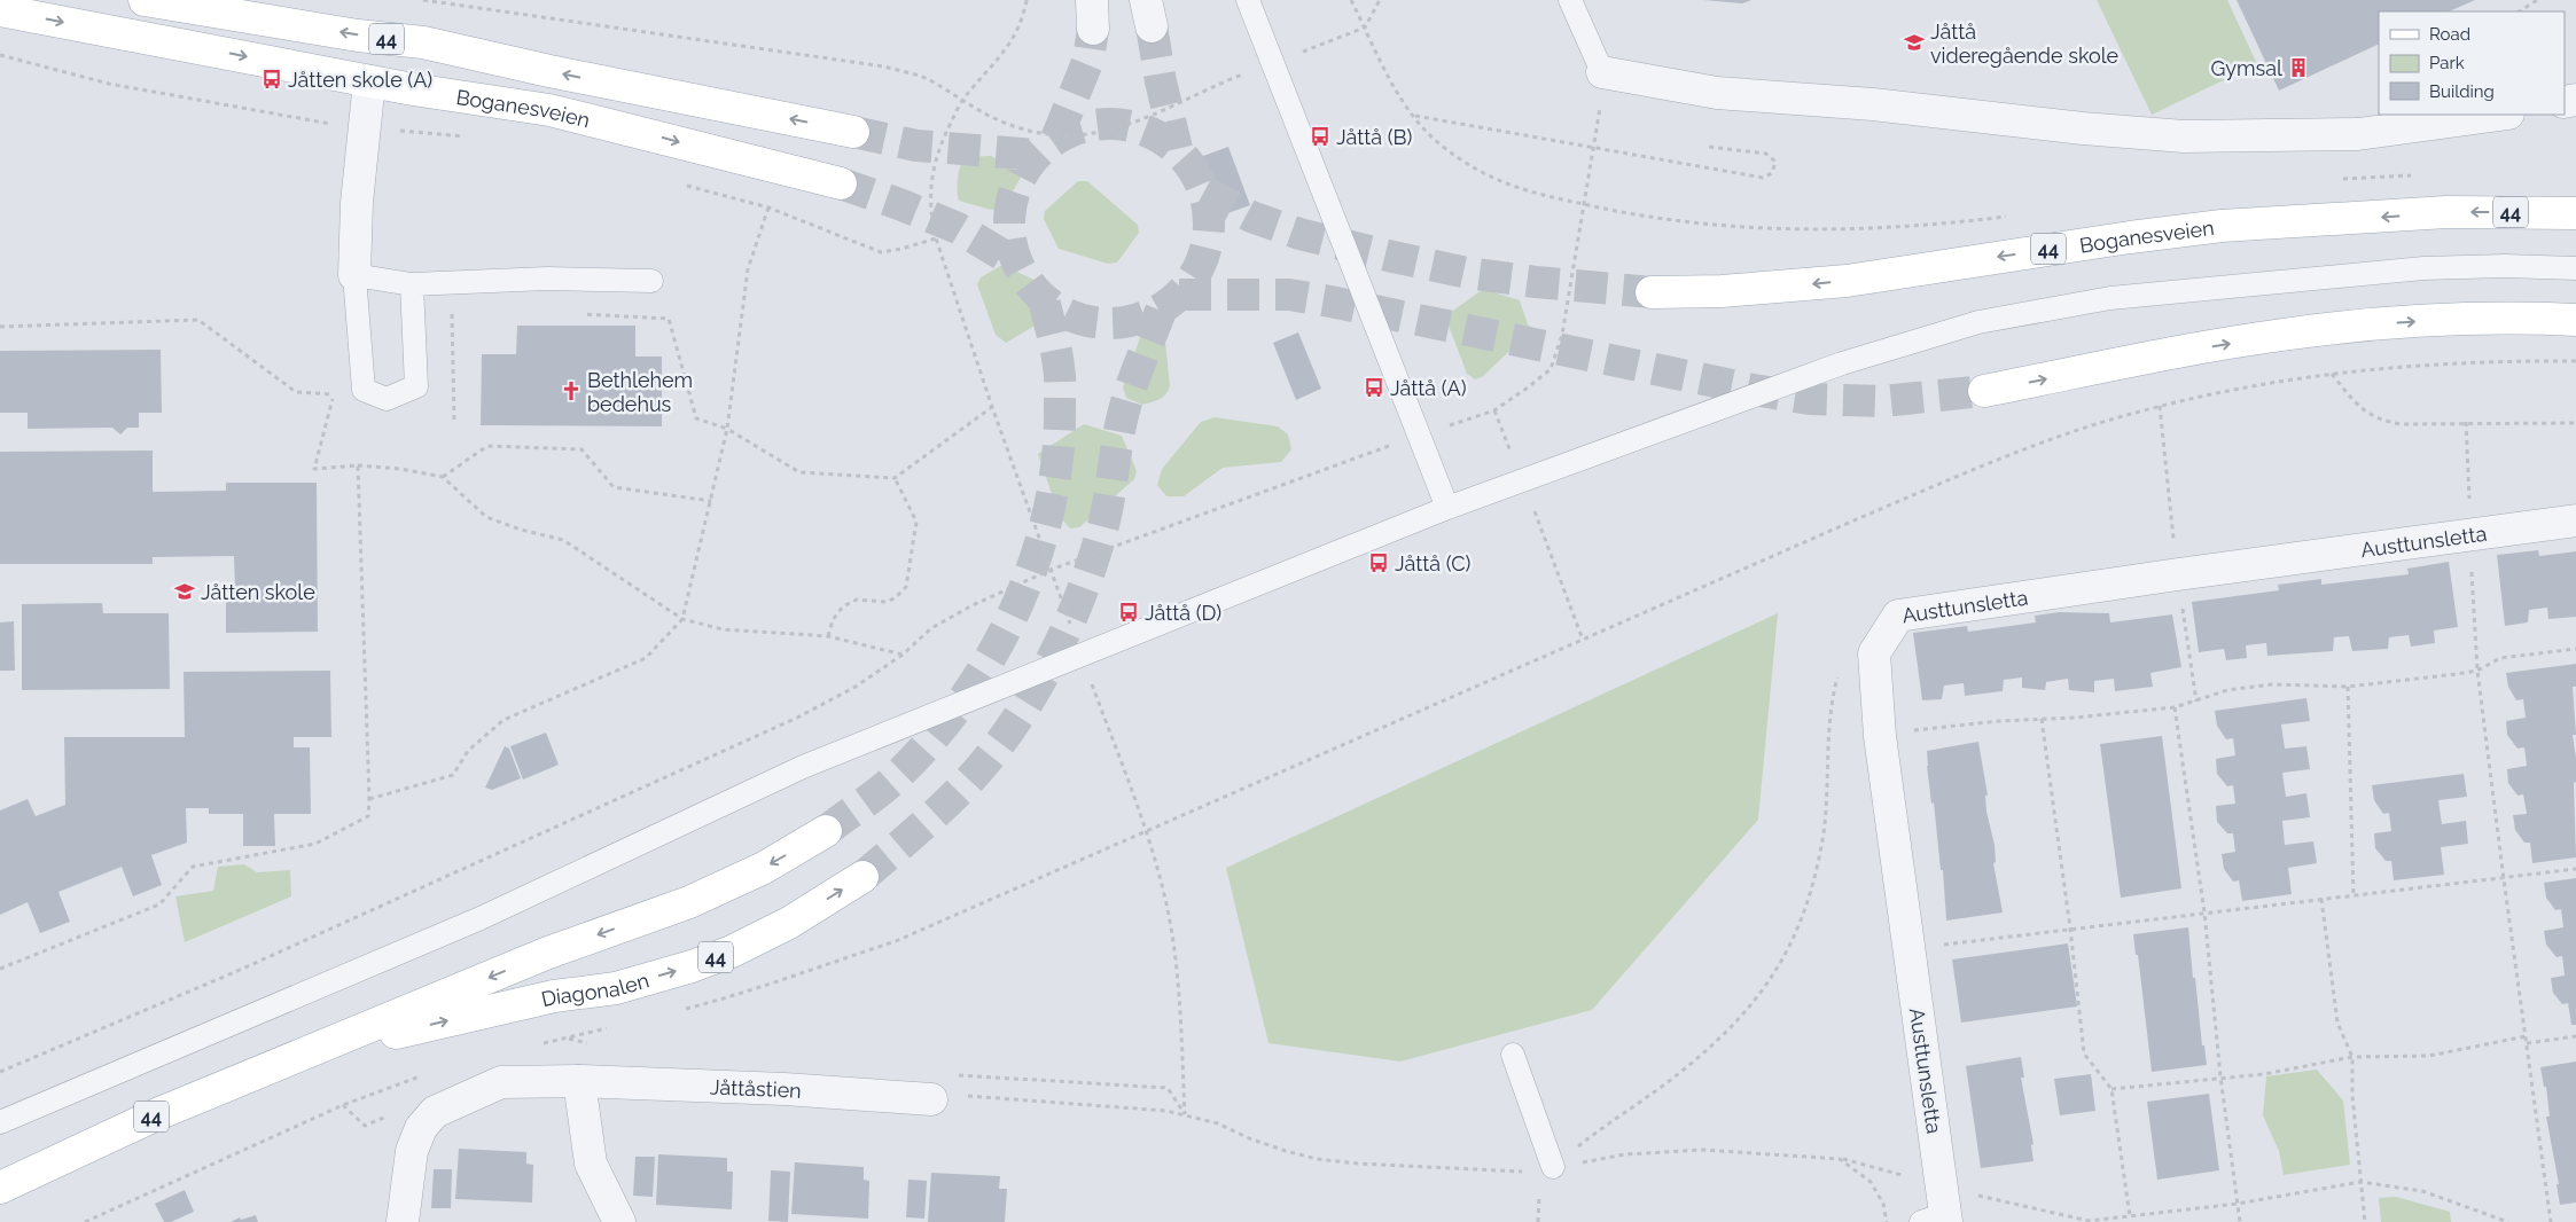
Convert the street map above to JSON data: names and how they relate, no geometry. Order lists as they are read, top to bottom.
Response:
{
  "streets": {
    "main road": ["44", "Boganesveien", "Diagonalen"],
    "street": ["Austtunsletta", "Jåttåstien"]
  },
  "places": {
    "school or university": ["Jåttå videregående skole", "Jåtten skole"],
    "building": ["Gymsal"],
    "bus stop": [
      "Jåtten skole (A)",
      "Jåttå (B)",
      "Jåttå (A)",
      "Jåttå (C)",
      "Jåttå (D)"
    ],
    "church": ["Bethlehem bedehus"]
  },
  "legend": ["Road", "Park", "Building"]
}
